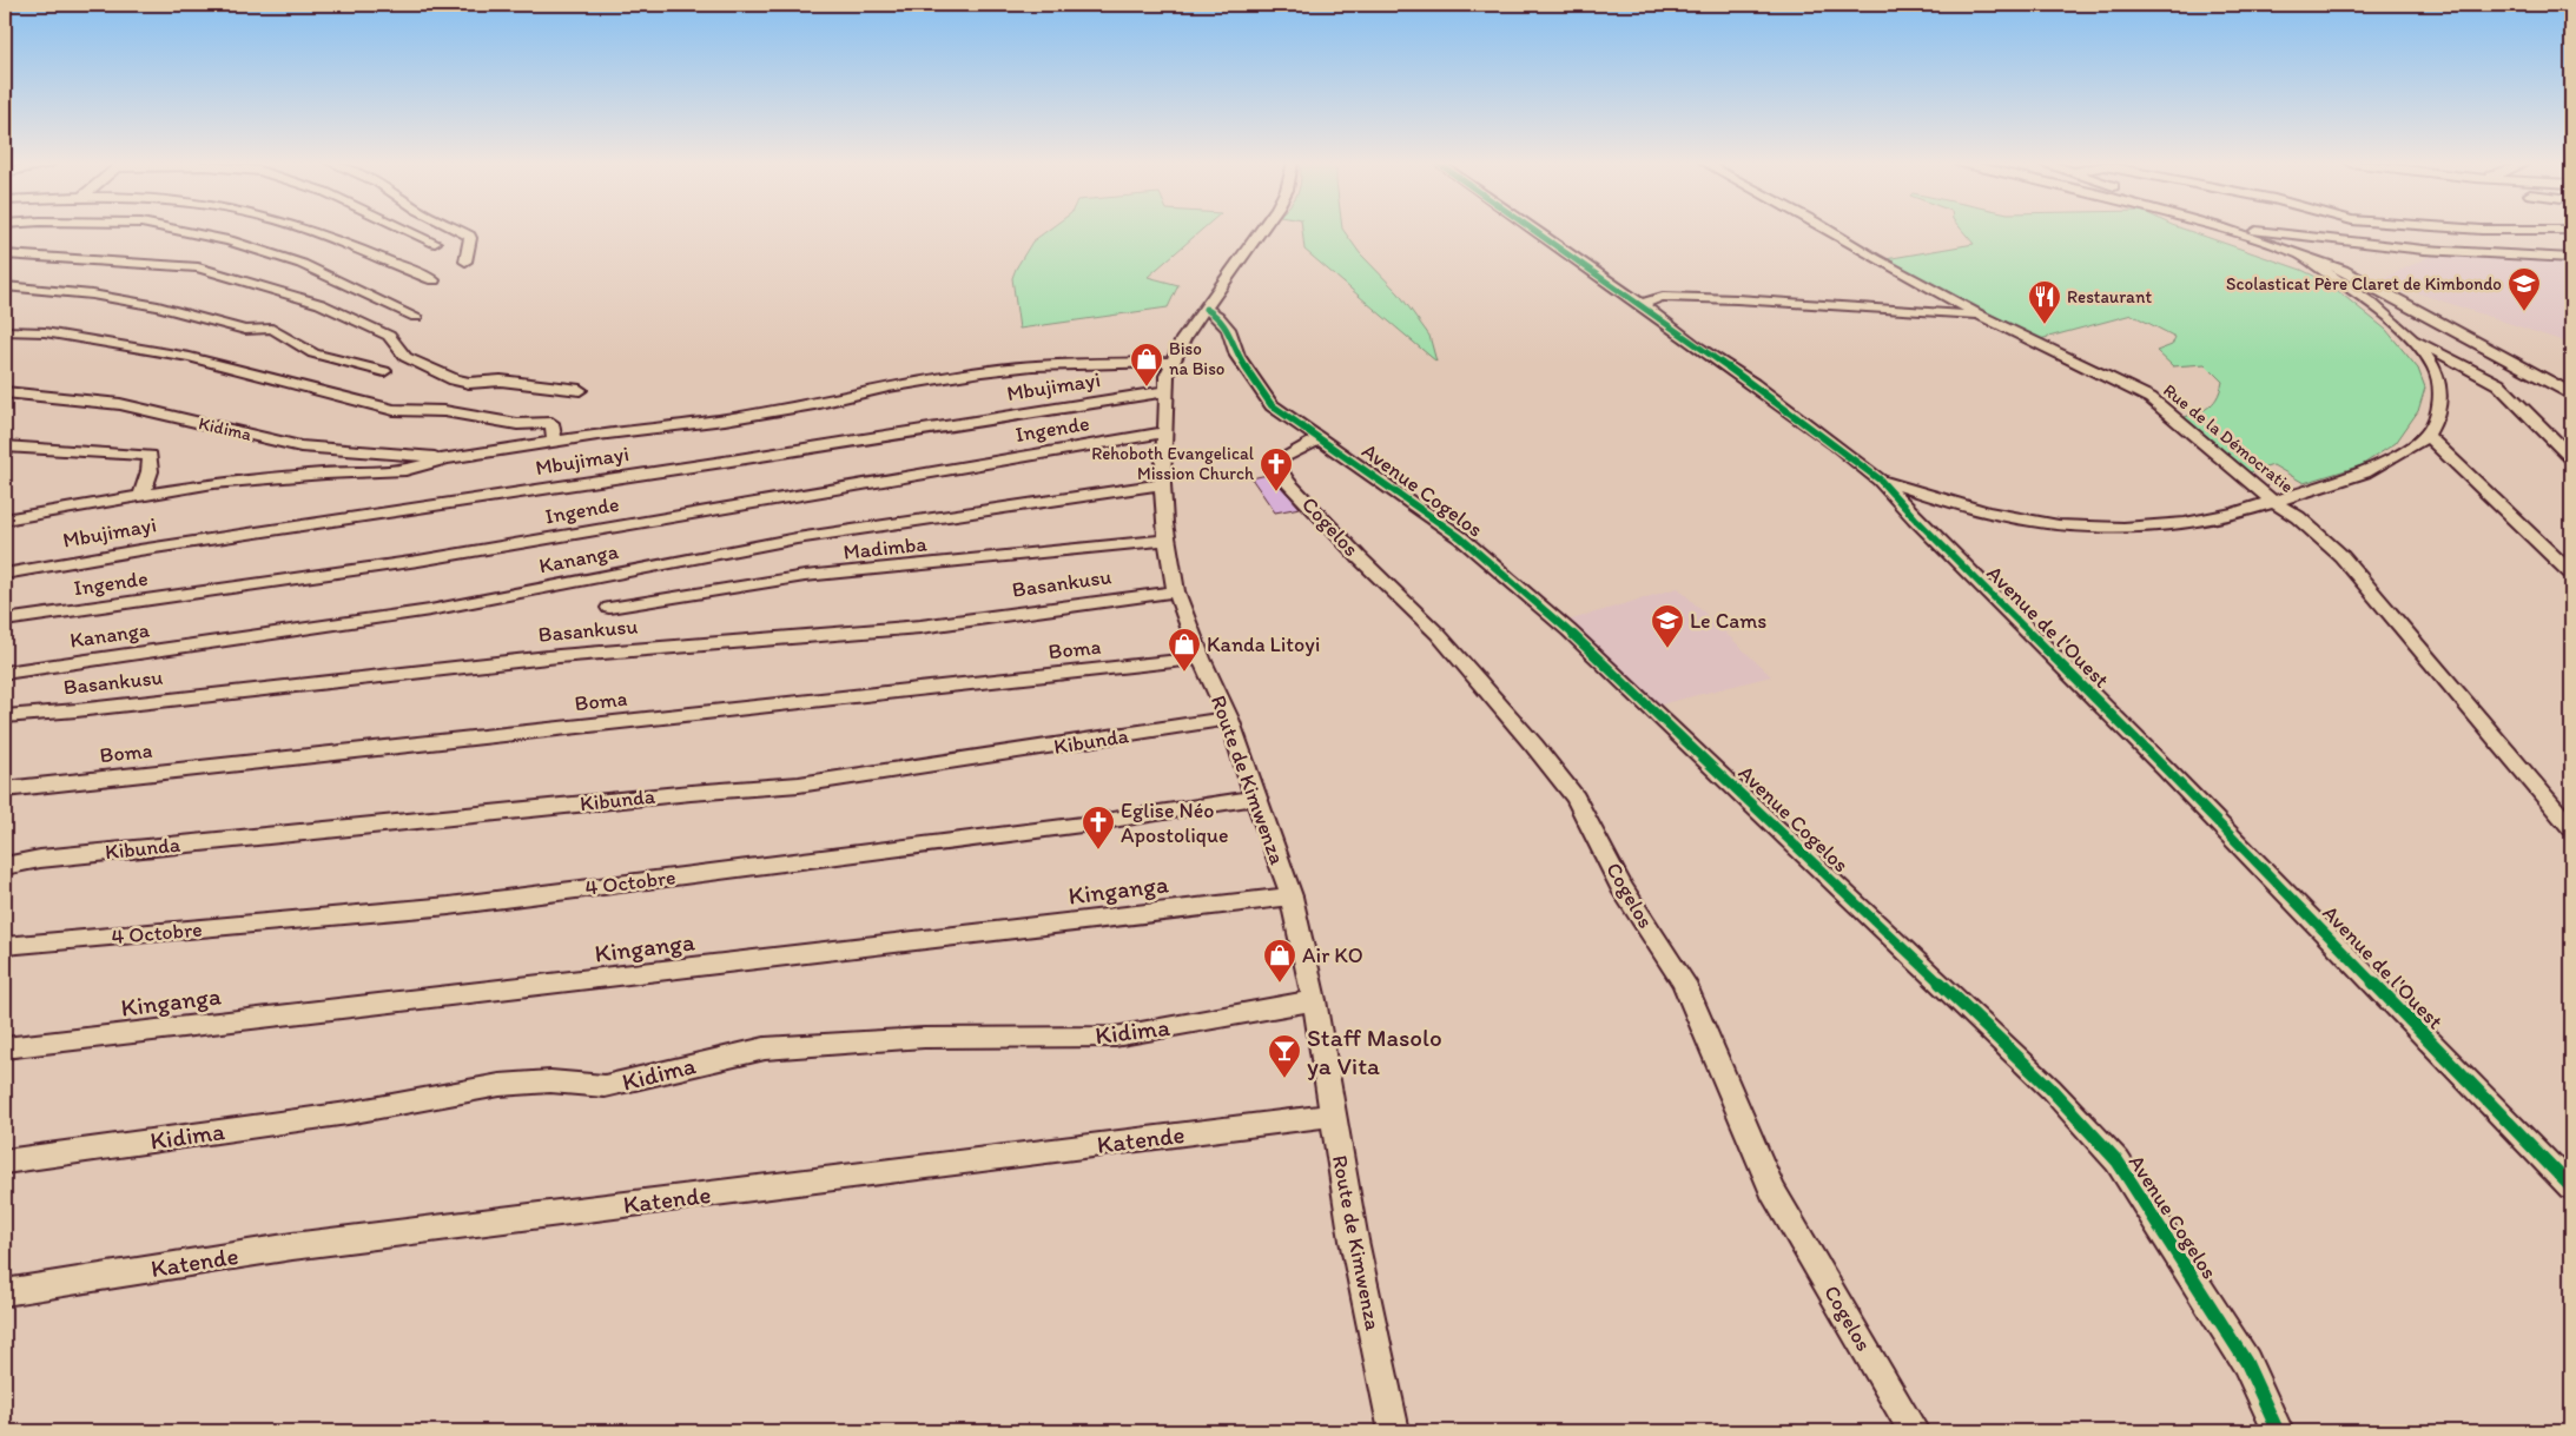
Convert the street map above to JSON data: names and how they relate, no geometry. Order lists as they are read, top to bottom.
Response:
{
  "streets": {
    "street": [
      "Mbujimayi",
      "Kidima",
      "Ingende",
      "Rue de la Démocratie",
      "Avenue Cogelos",
      "Cogelos",
      "Madimba",
      "Kananga",
      "Basankusu",
      "Avenue de l'Ouest",
      "Boma",
      "Kibunda",
      "Route de Kimwenza",
      "4 Octobre",
      "Kinganga",
      "Katende"
    ]
  },
  "crossings": [
    ["Mbujimayi", "Route de Kimwenza"],
    ["Kidima", "Route de Kimwenza"],
    ["Ingende", "Route de Kimwenza"],
    ["Avenue Cogelos", "Cogelos"],
    ["Avenue Cogelos", "Route de Kimwenza"],
    ["Madimba", "Route de Kimwenza"],
    ["Kananga", "Route de Kimwenza"],
    ["Basankusu", "Route de Kimwenza"],
    ["Boma", "Route de Kimwenza"],
    ["Kibunda", "Route de Kimwenza"],
    ["Route de Kimwenza", "4 Octobre"],
    ["Route de Kimwenza", "Kinganga"],
    ["Route de Kimwenza", "Katende"]
  ],
  "places": {
    "school or university": ["Scolasticat Père Claret de Kimbondo", "Le Cams"],
    "restaurant": ["Restaurant"],
    "shop": ["Biso na Biso", "Kanda Litoyi", "Air KO"],
    "church": ["Rehoboth Evangelical Mission Church", "Eglise Néo Apostolique"],
    "bar": ["Staff Masolo ya Vita"]
  }
}
